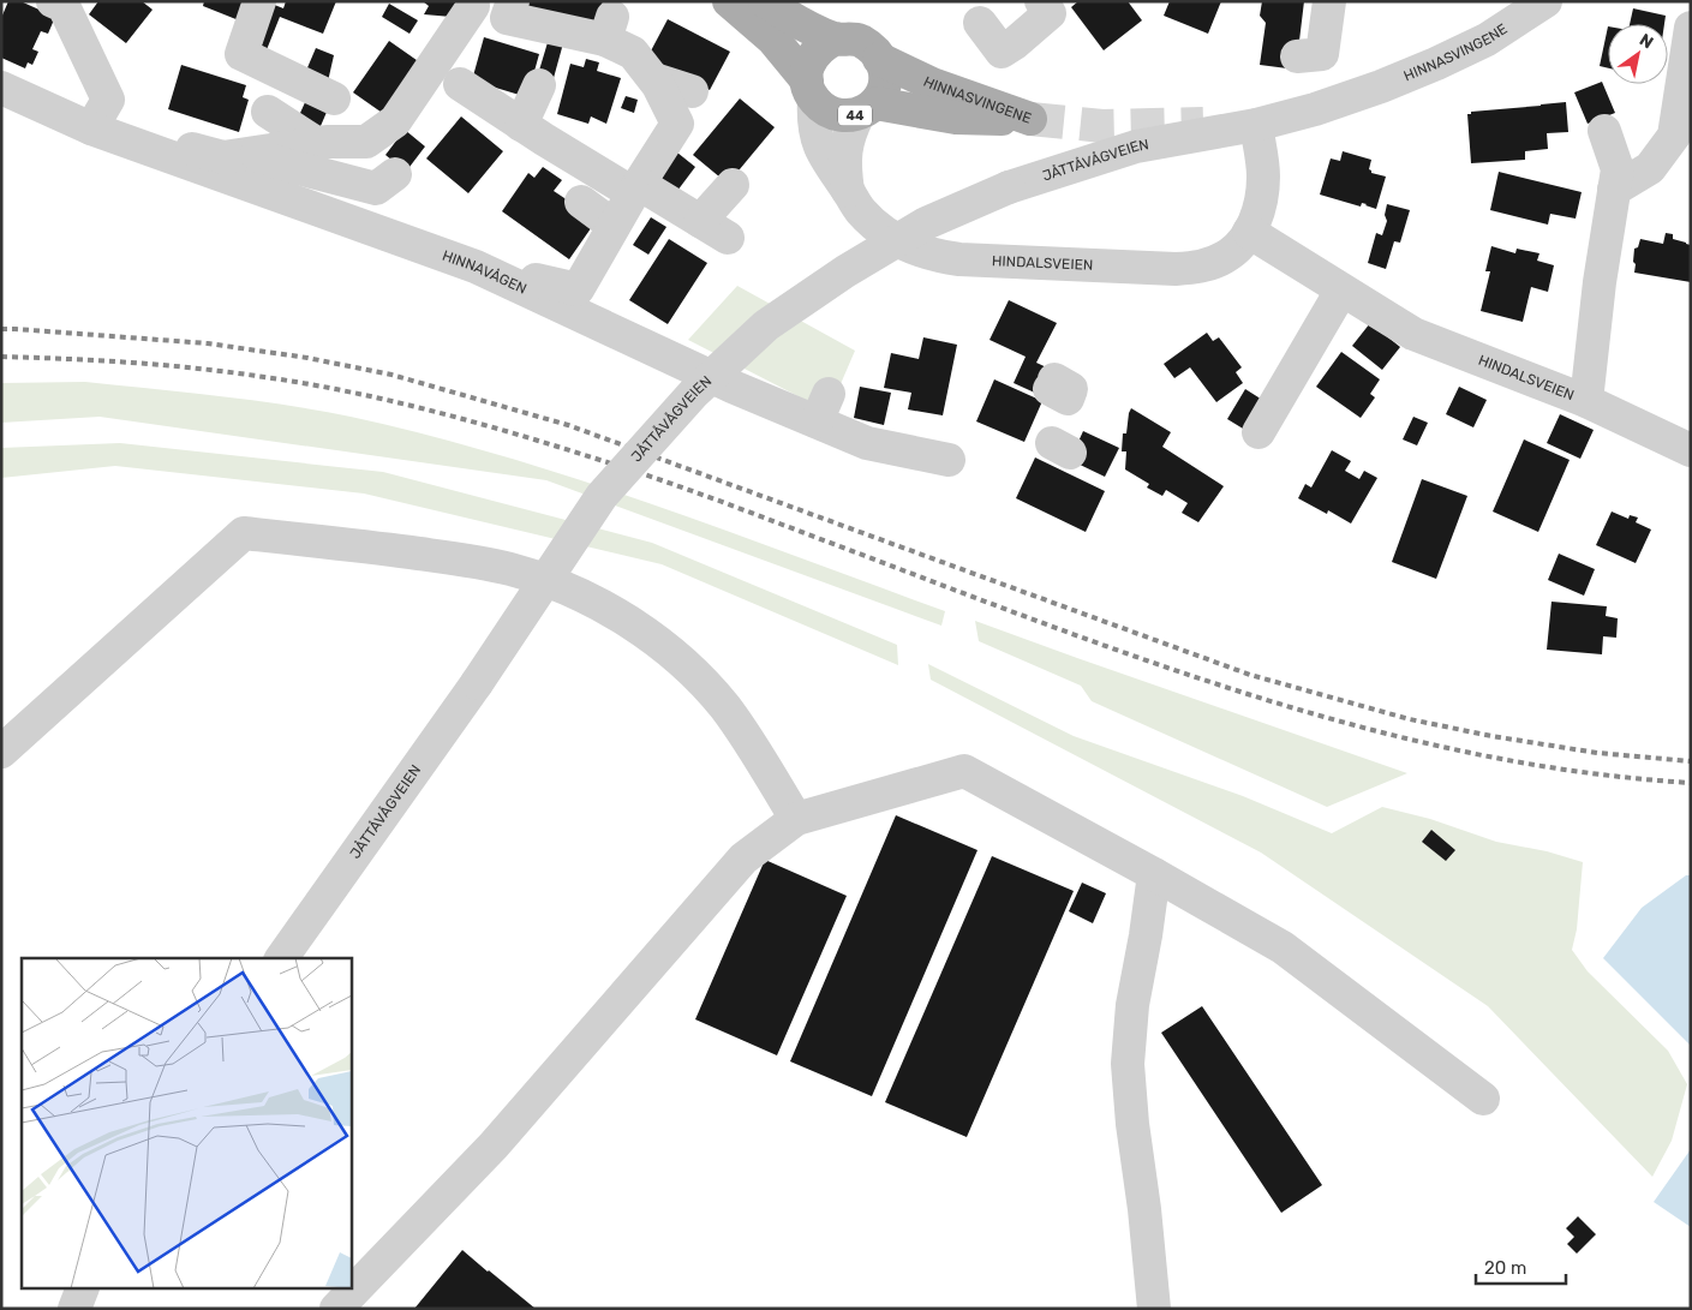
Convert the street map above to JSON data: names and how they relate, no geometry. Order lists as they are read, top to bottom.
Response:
{
  "streets": {
    "main road": ["HINNASVINGENE", "44"],
    "street": ["JÅTTÅVÅGVEIEN", "HINDALSVEIEN", "HINNAVÅGEN"]
  },
  "crossings": [
    ["HINNASVINGENE", "44"],
    ["HINNASVINGENE", "JÅTTÅVÅGVEIEN"],
    ["HINNASVINGENE", "HINDALSVEIEN"],
    ["44", "HINDALSVEIEN"],
    ["JÅTTÅVÅGVEIEN", "HINDALSVEIEN"]
  ],
  "scale_bar": "20 m",
  "north": "top right"
}
